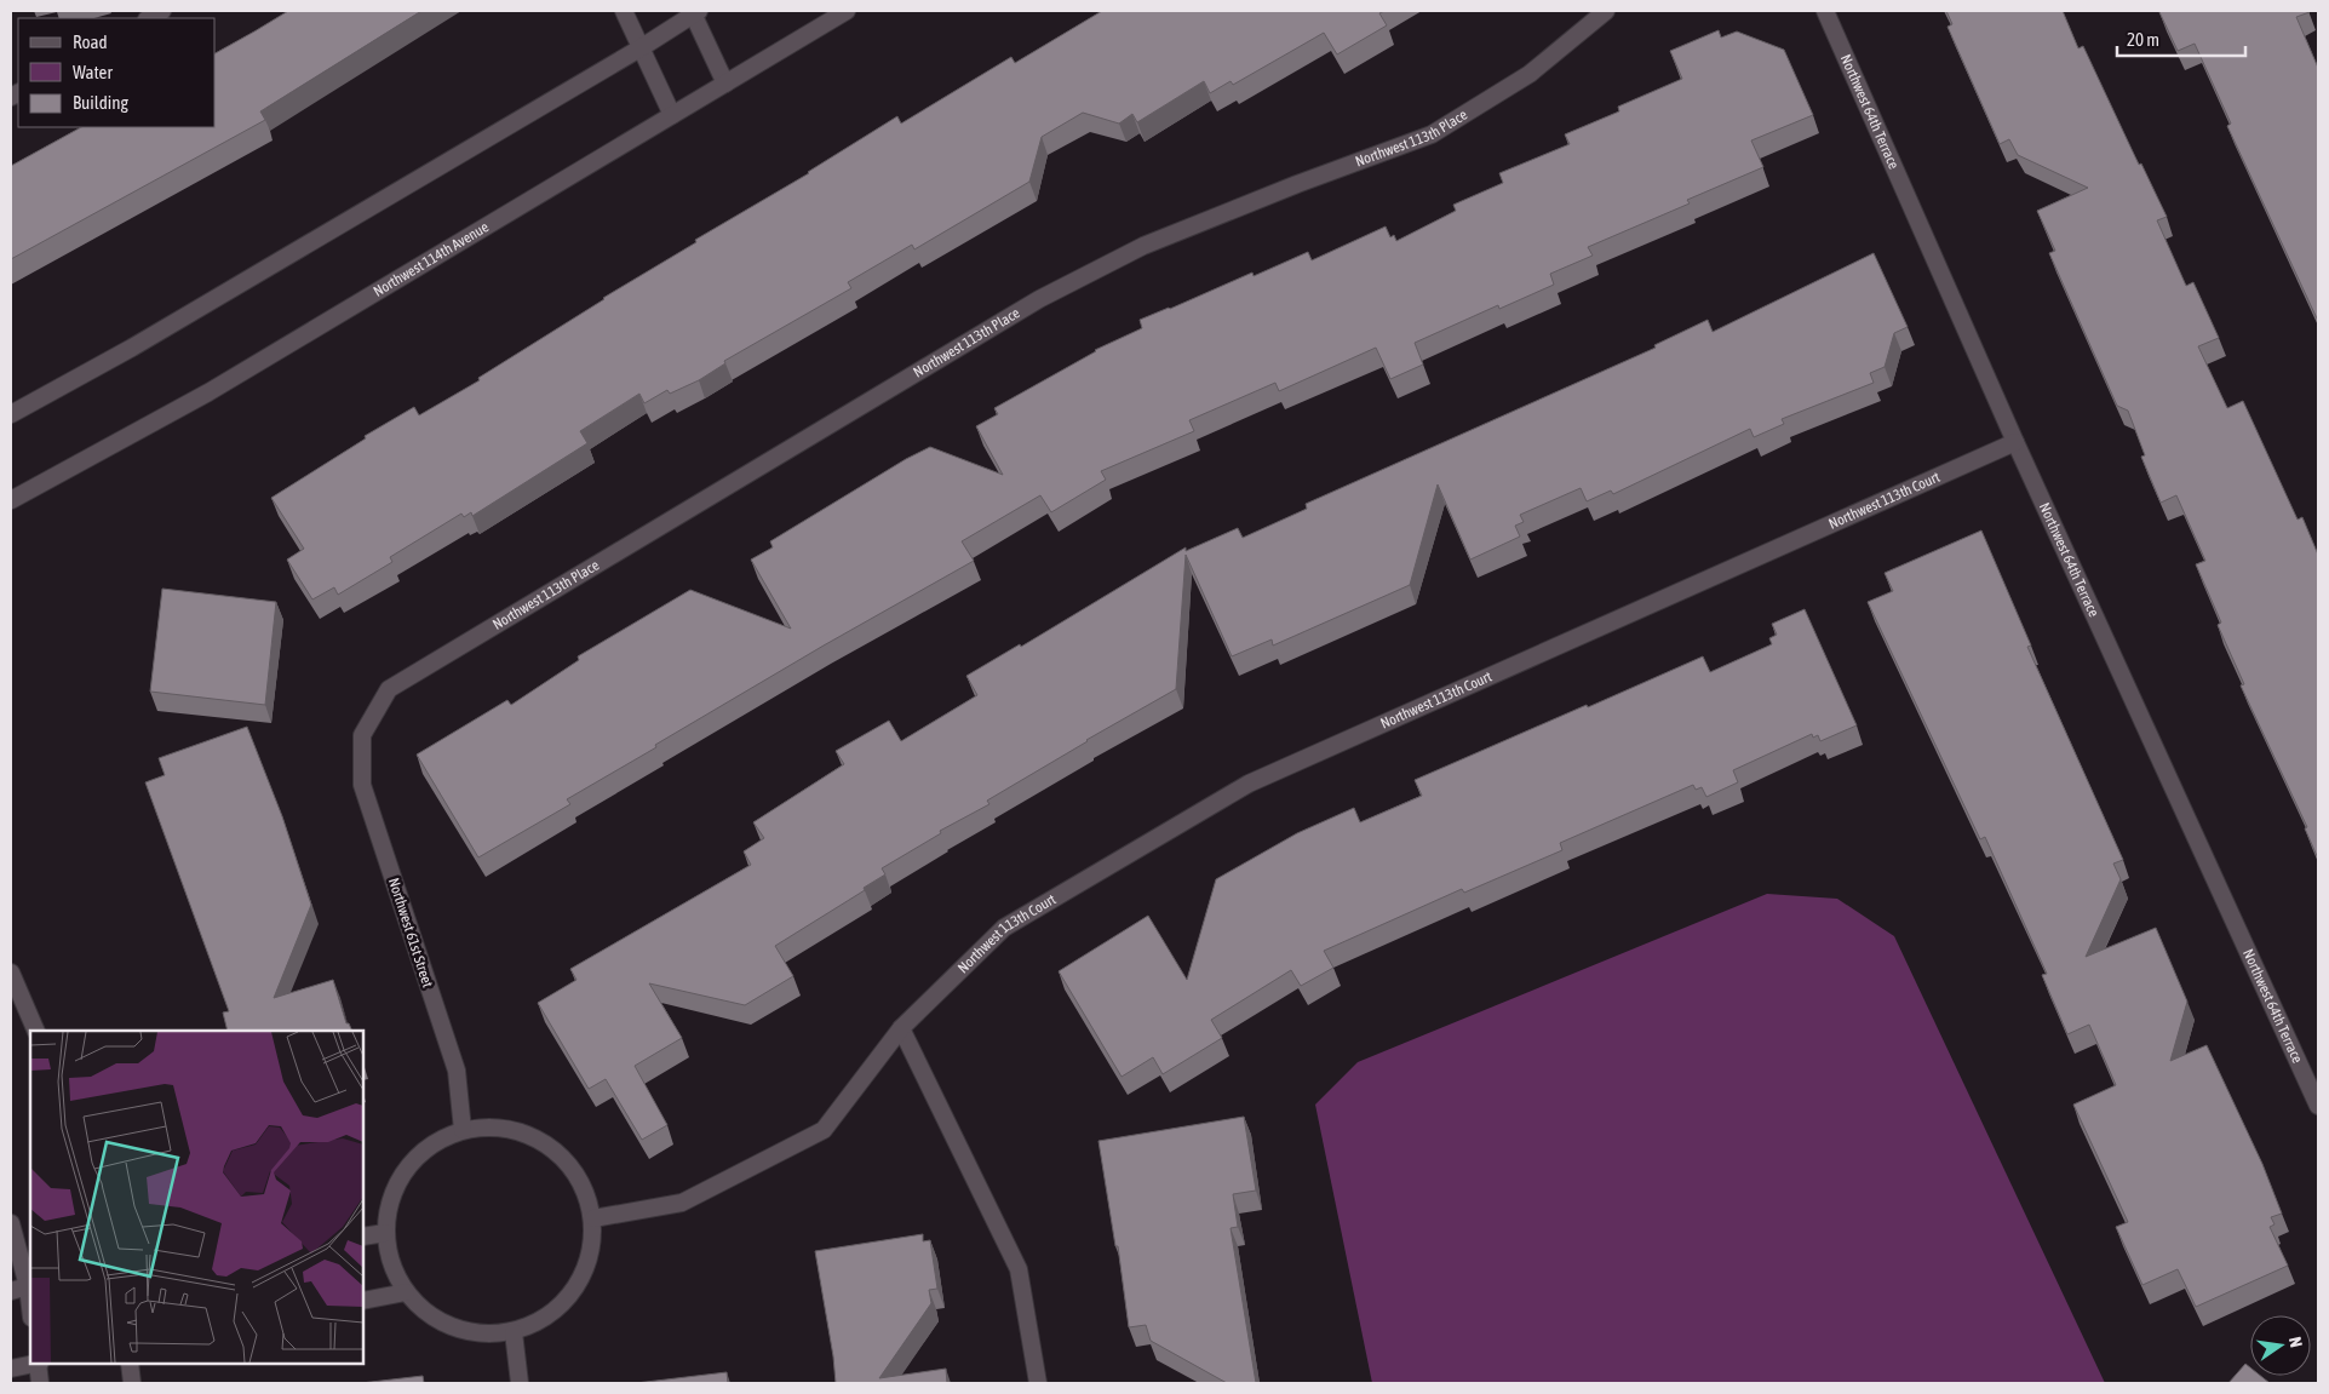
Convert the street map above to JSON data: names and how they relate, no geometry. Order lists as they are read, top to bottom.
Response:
{
  "streets": {
    "street": [
      "Northwest 64th Terrace",
      "Northwest 113th Place",
      "Northwest 114th Avenue",
      "Northwest 113th Court",
      "Northwest 61st Street"
    ]
  },
  "crossings": [
    ["Northwest 64th Terrace", "Northwest 113th Court"],
    ["Northwest 113th Place", "Northwest 61st Street"],
    ["Northwest 113th Court", "Northwest 61st Street"]
  ],
  "legend": ["Road", "Water", "Building"],
  "scale_bar": "20 m",
  "north": "right"
}
